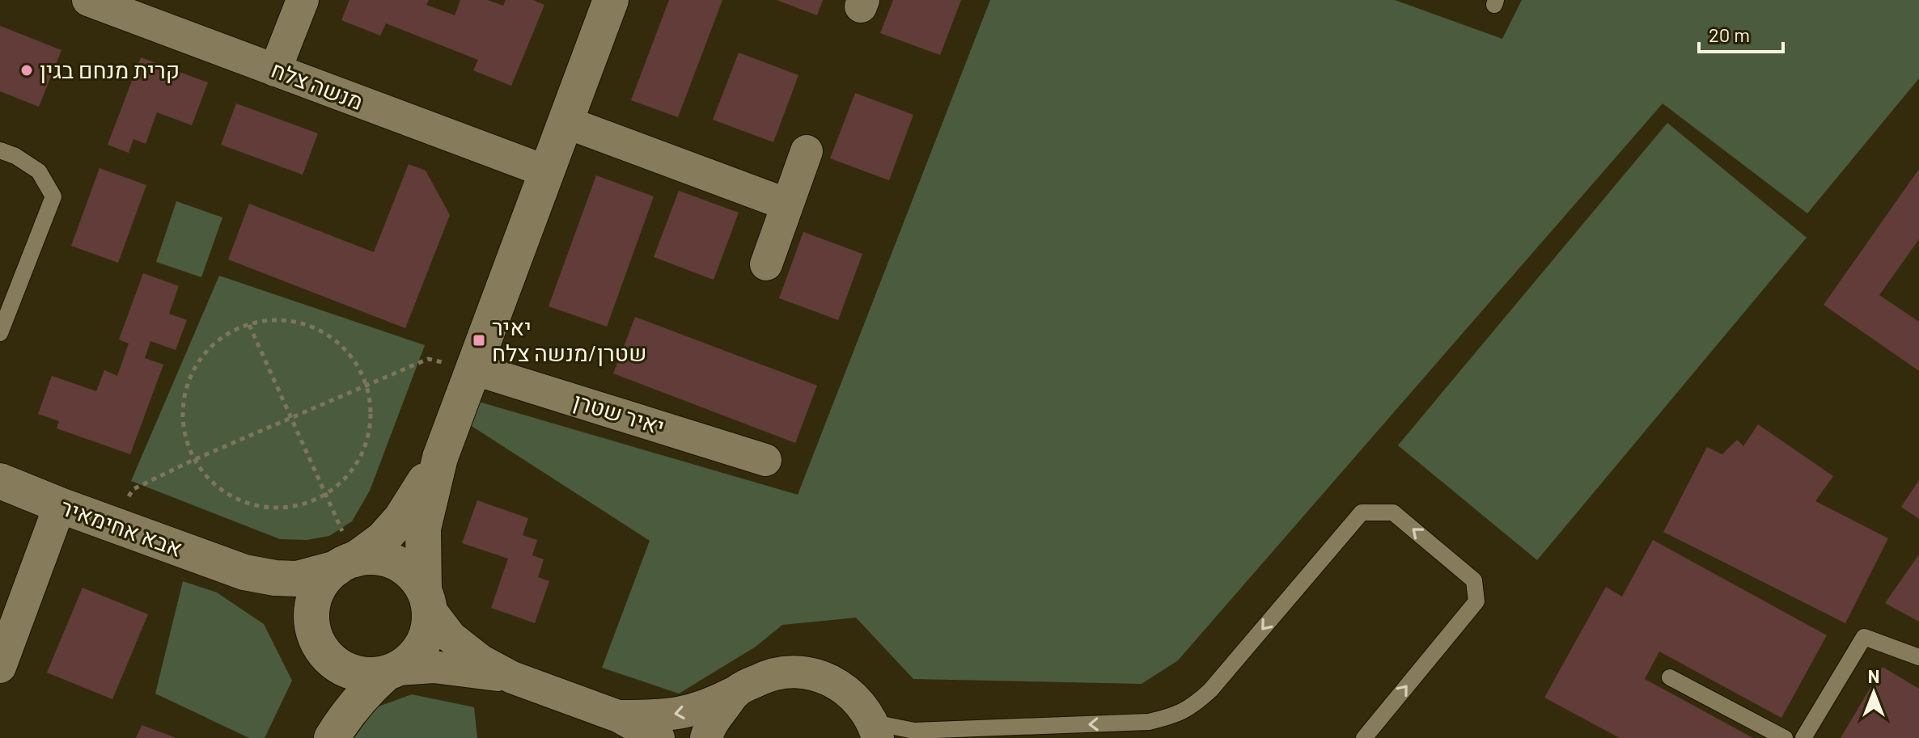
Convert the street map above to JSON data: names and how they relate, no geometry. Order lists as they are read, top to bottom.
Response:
{
  "streets": {
    "street": ["מנשה צלח", "יאיר שטרן", "אבא אחימאיר"]
  },
  "places": {
    "other": ["קרית מנחם בגין"],
    "transit": ["יאיר שטרן/מנשה צלח"]
  },
  "scale_bar": "20 m",
  "north": "top"
}
